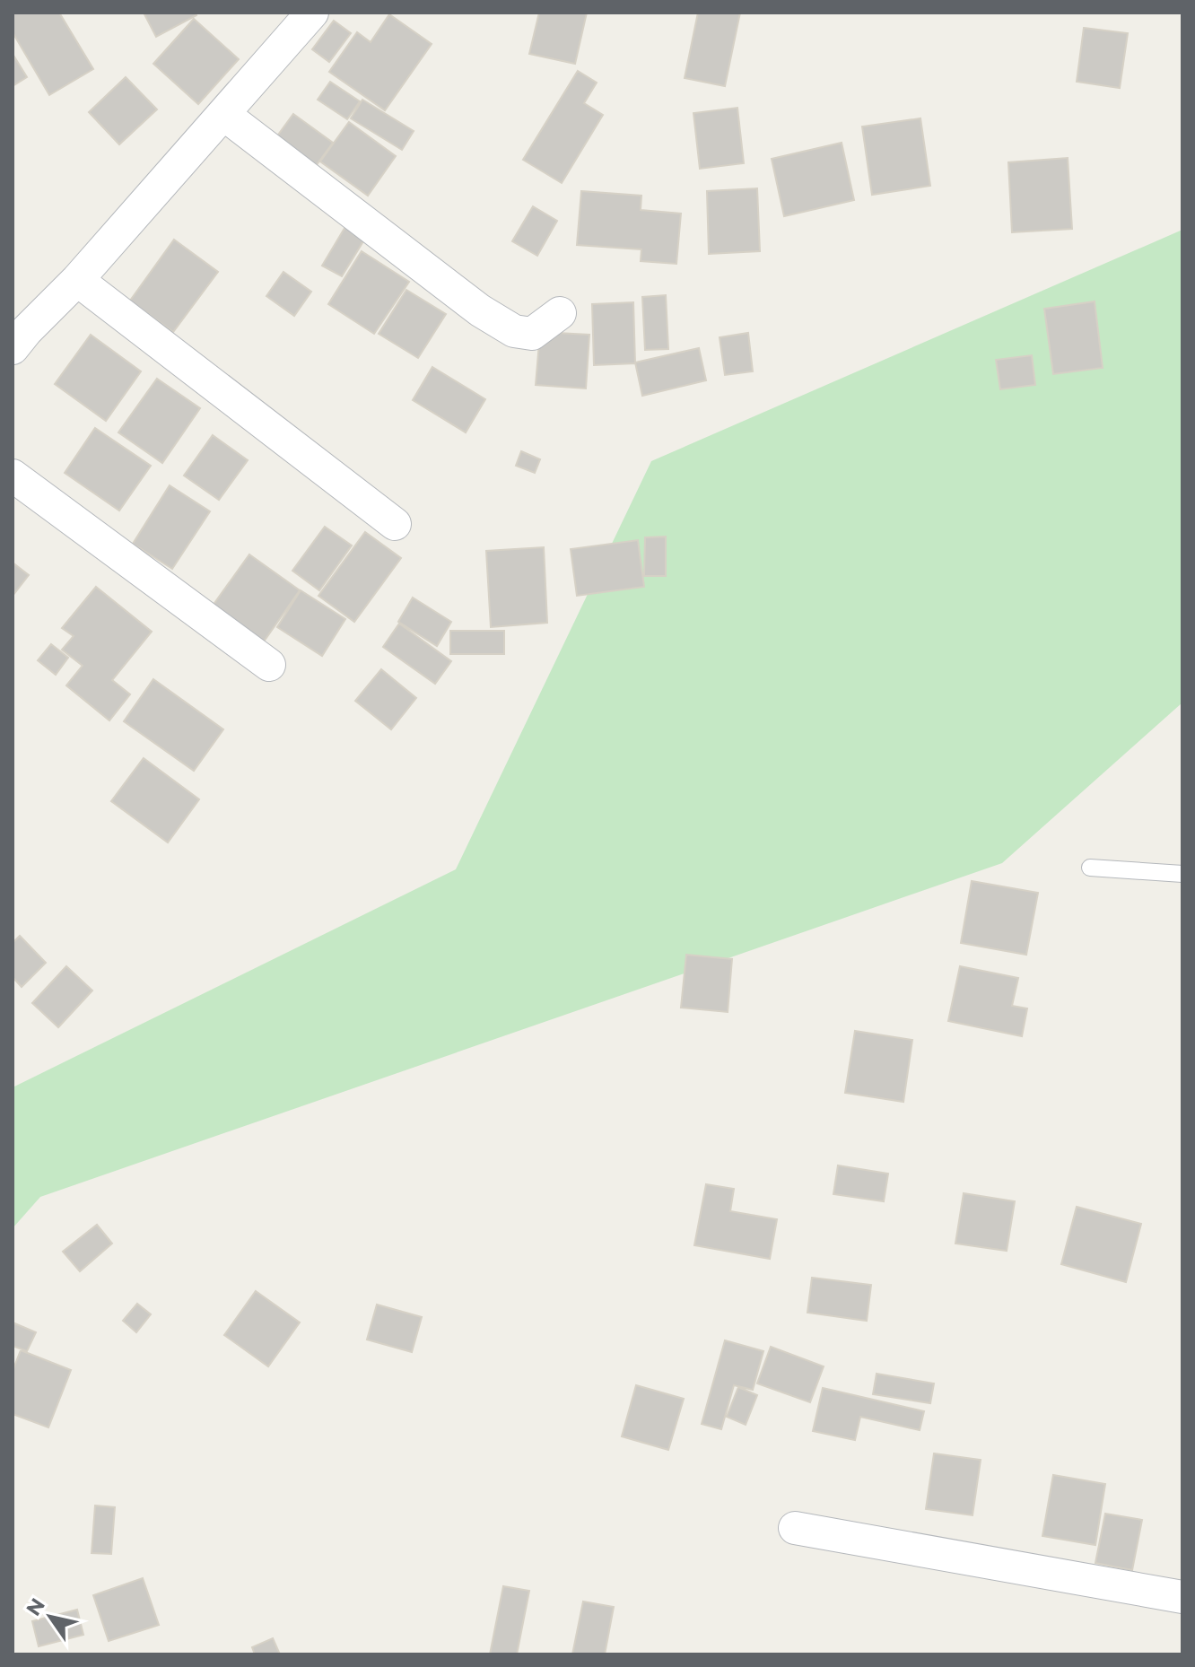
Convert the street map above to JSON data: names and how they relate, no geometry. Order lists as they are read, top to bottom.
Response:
{
  "north": "top left"
}
